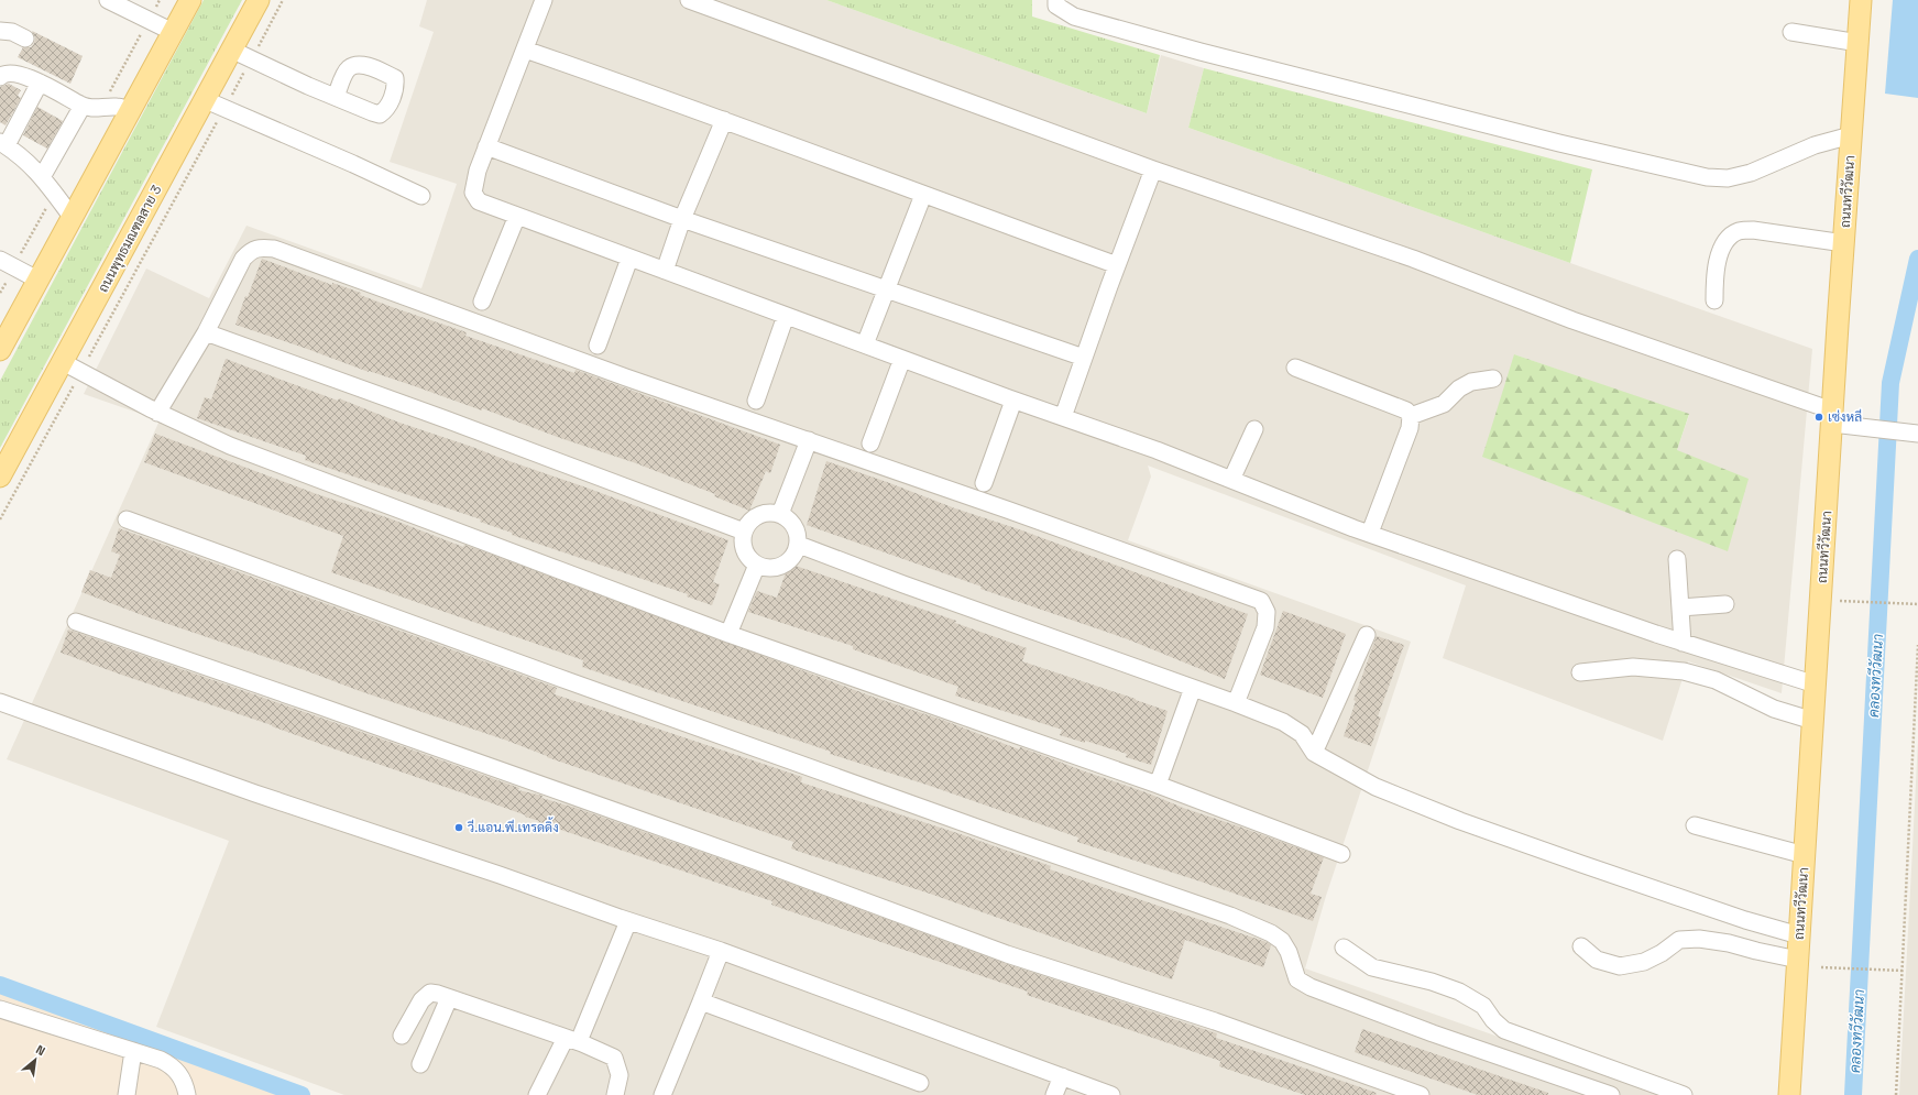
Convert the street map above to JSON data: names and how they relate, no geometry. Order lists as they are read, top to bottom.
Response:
{
  "streets": {
    "main road": ["ถนนทวีวัฒนา", "ถนนพุทธมณฑลสาย 3"]
  },
  "water": ["คลองทวีวัฒนา"],
  "places": ["เซ่งหลี", "วี.แอน.พี.เทรดดิ้ง"],
  "north": "top right"
}
